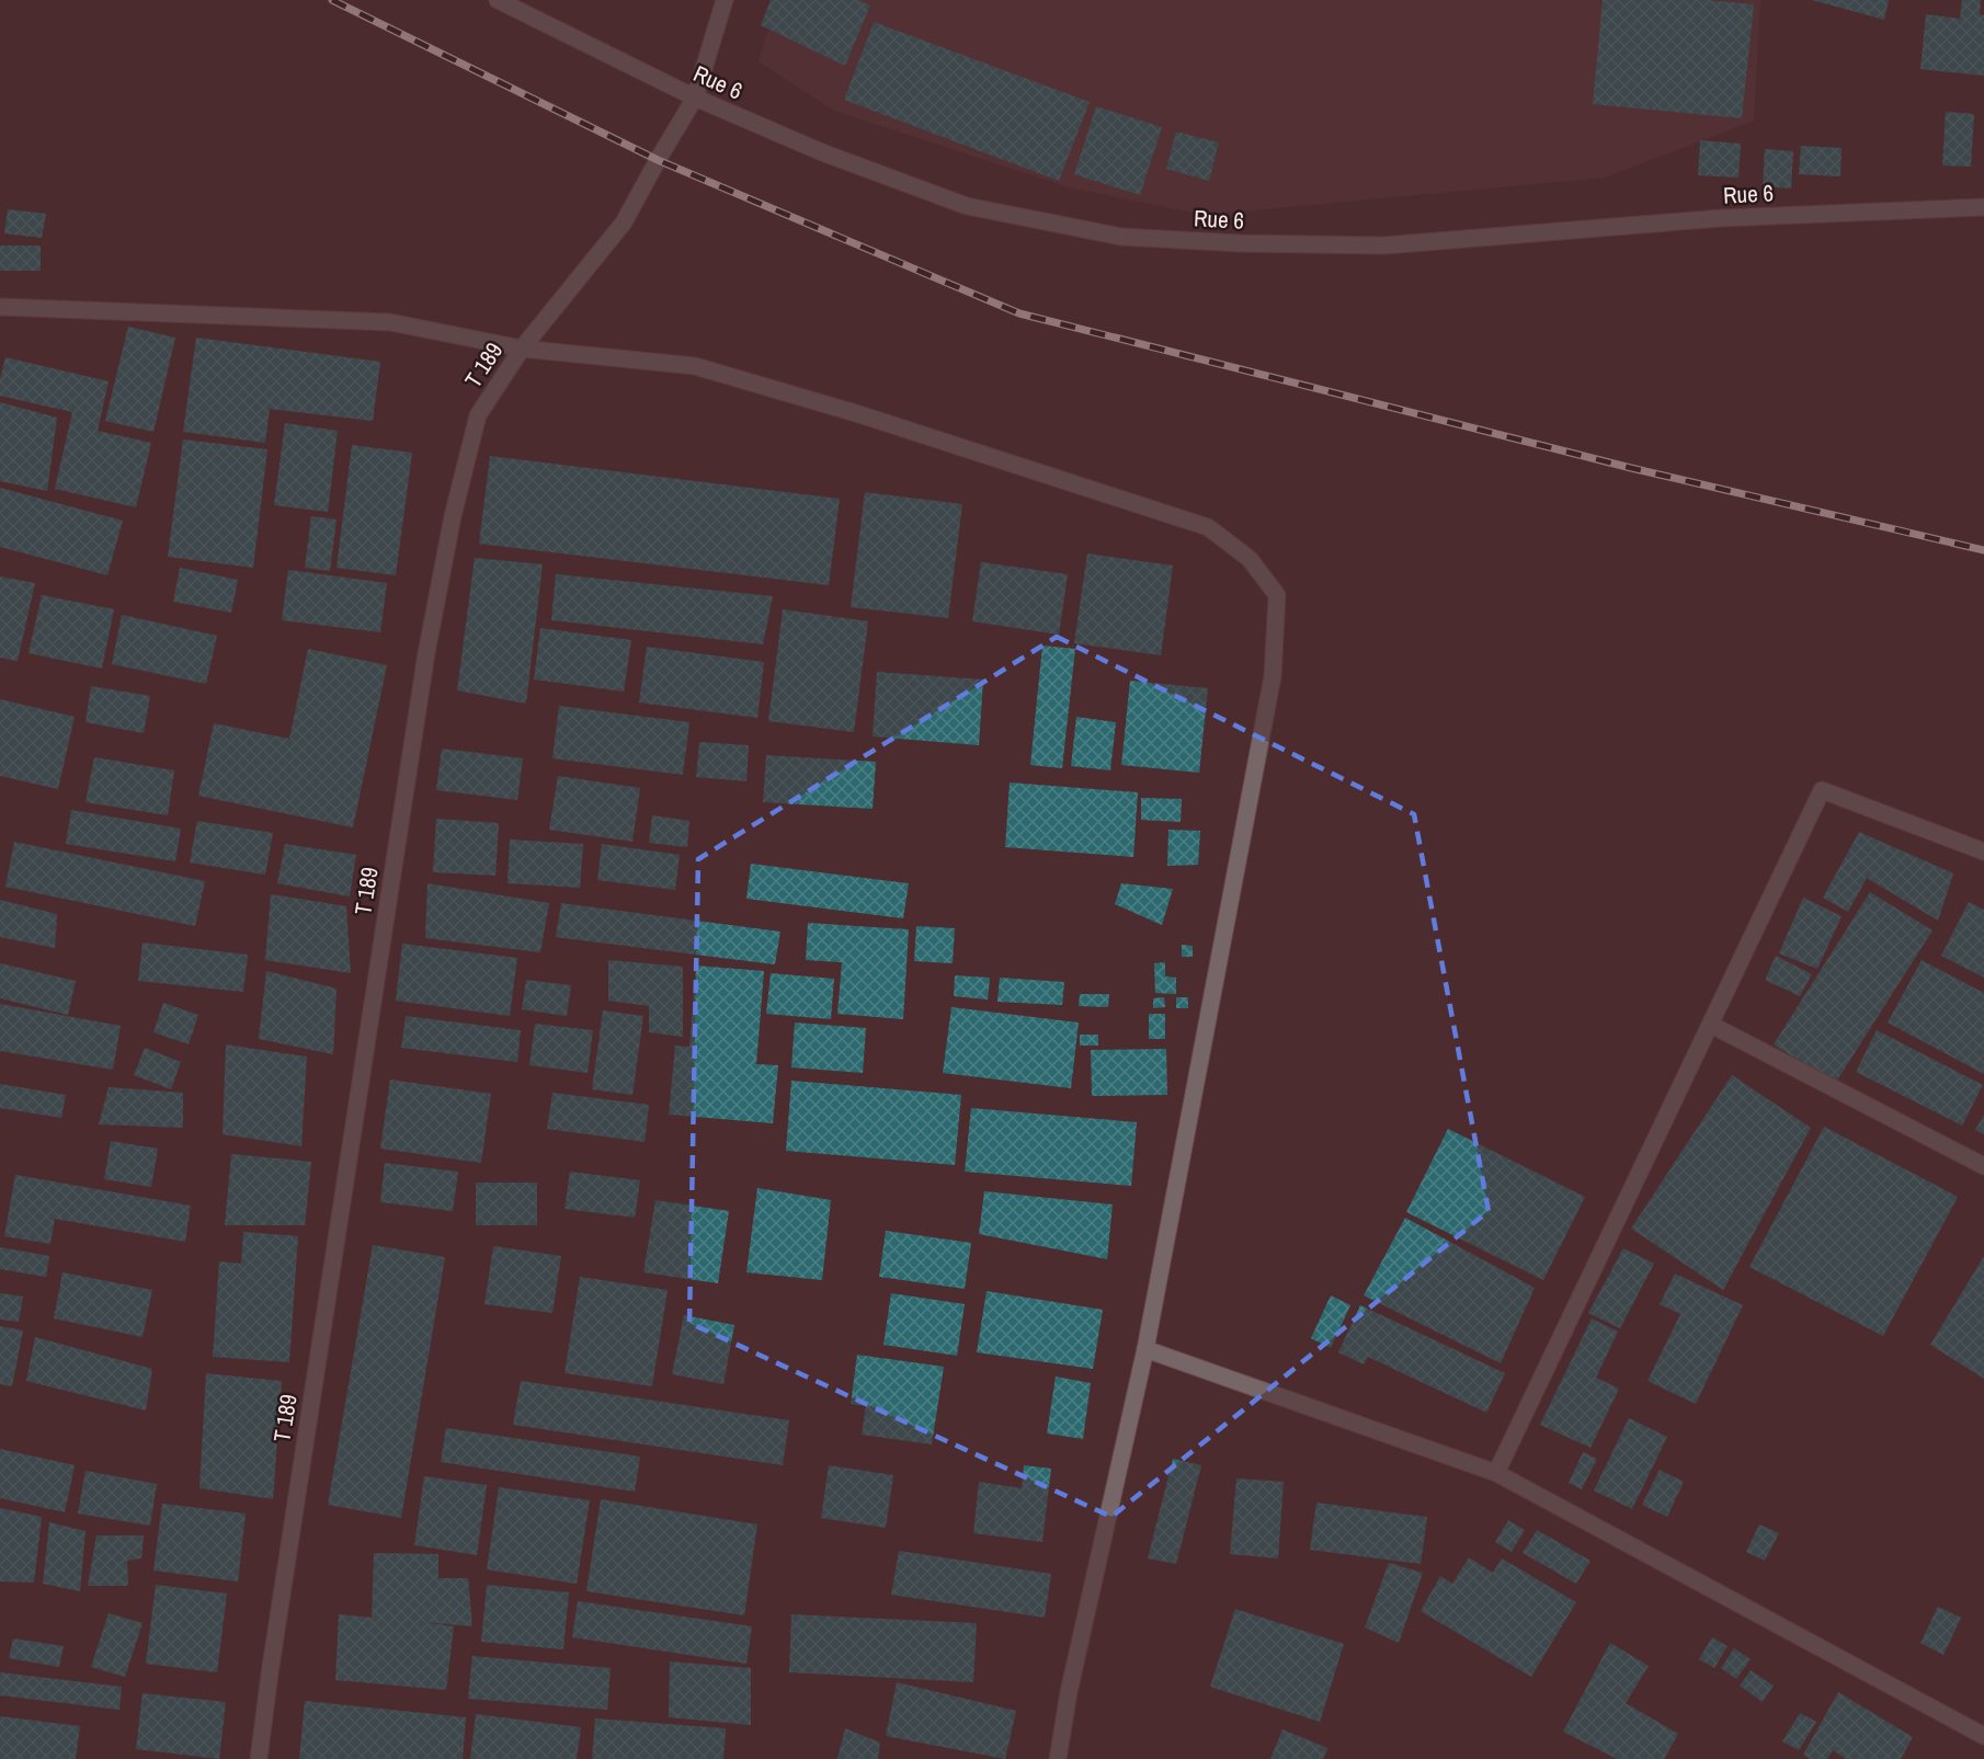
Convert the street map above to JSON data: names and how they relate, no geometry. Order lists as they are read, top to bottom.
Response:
{
  "streets": {
    "street": ["Rue 6", "T 189"]
  },
  "crossings": [
    ["Rue 6", "T 189"]
  ]
}
